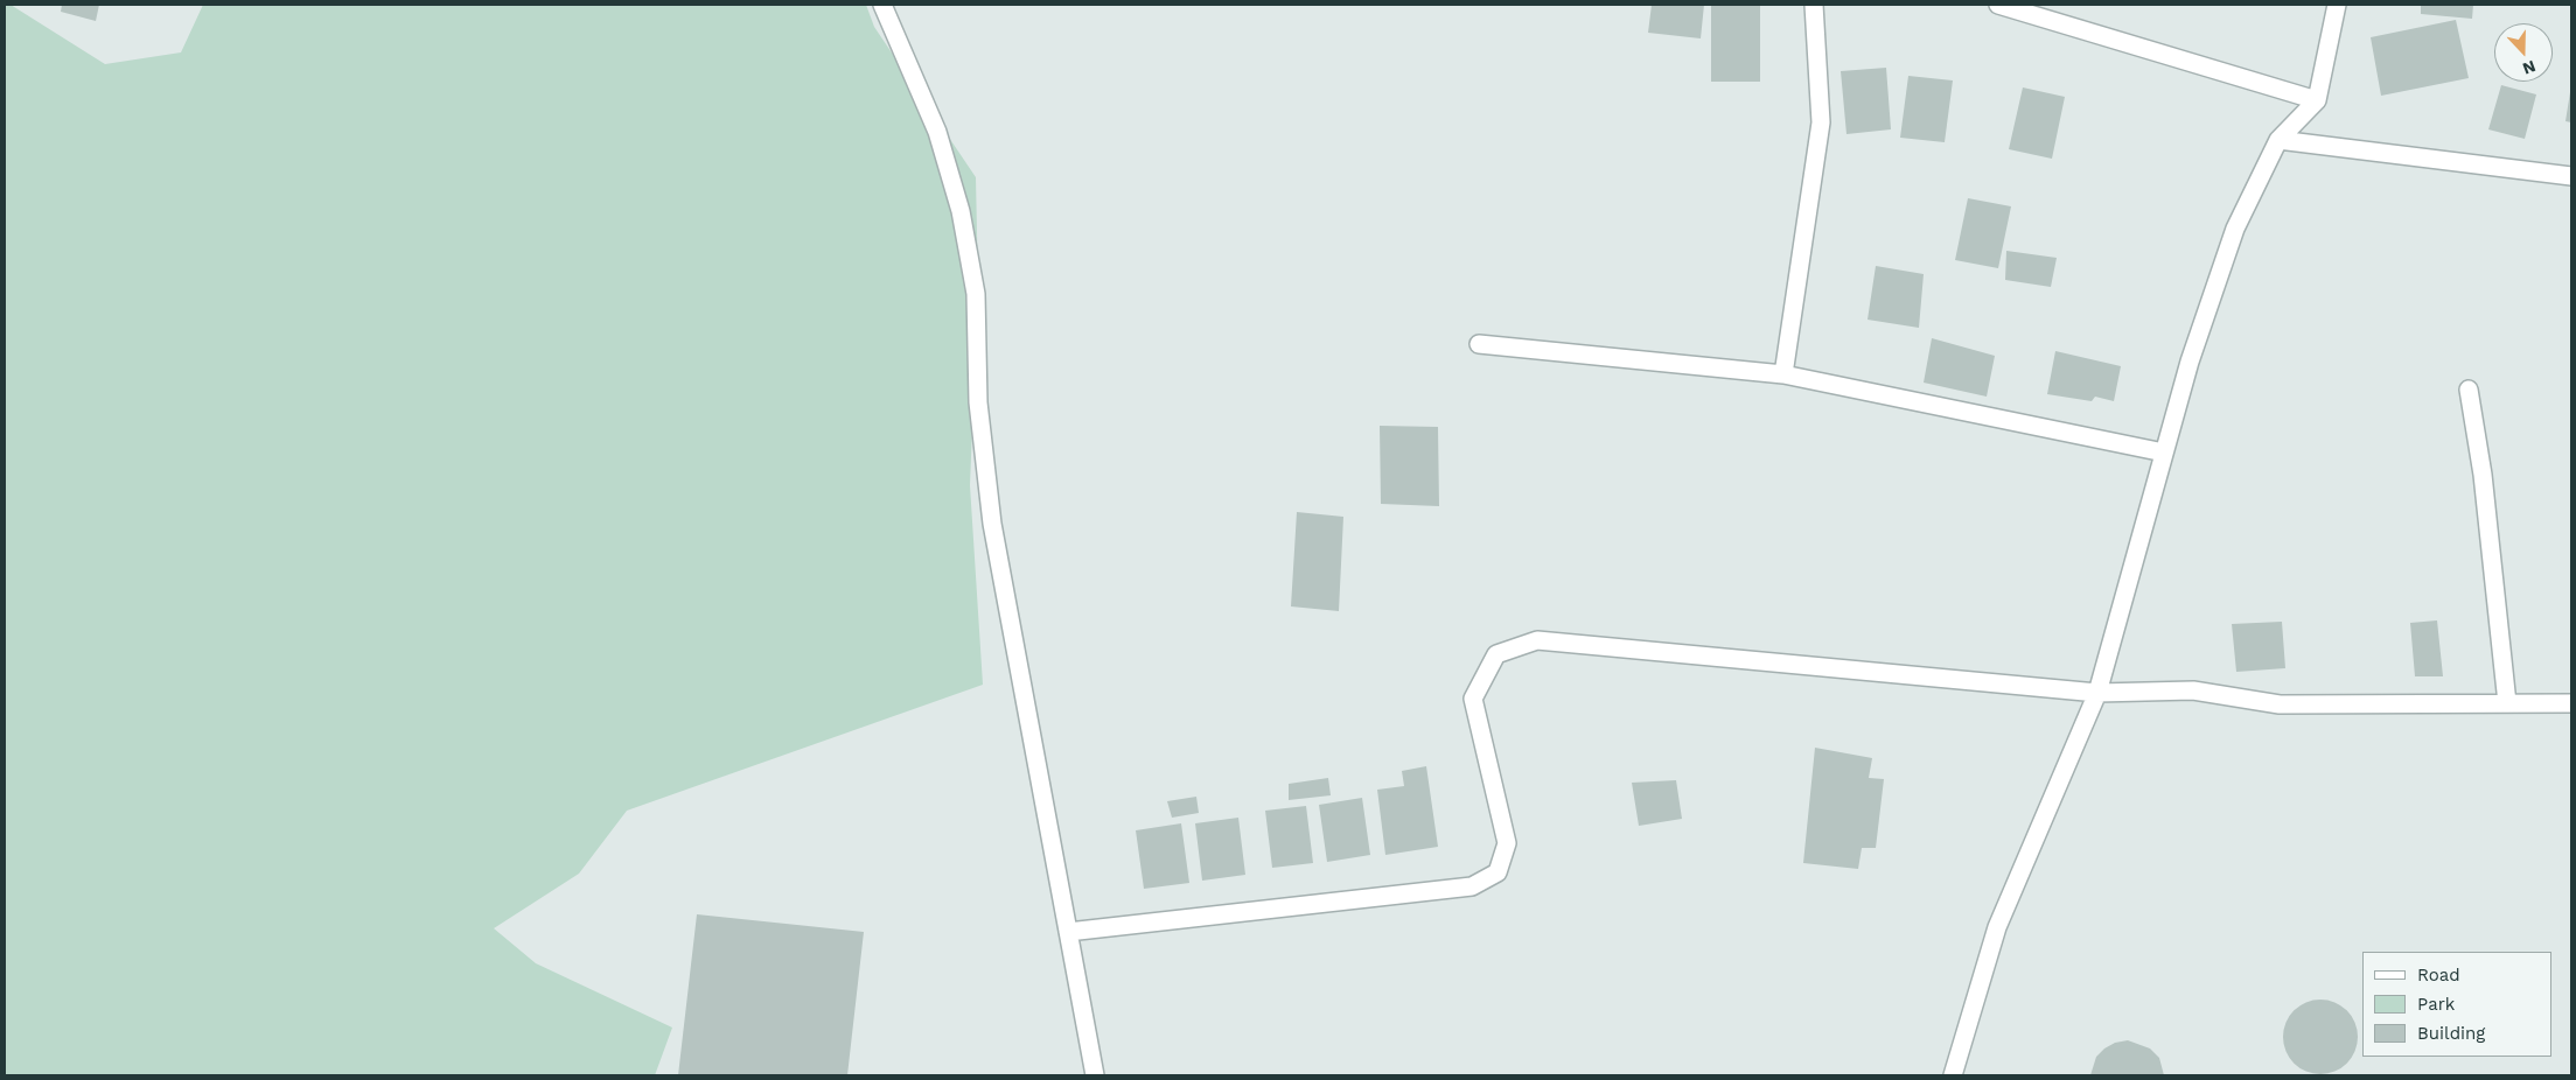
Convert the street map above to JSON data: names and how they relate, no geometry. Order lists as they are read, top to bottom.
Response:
{
  "legend": ["Road", "Park", "Building"],
  "north": "bottom"
}
